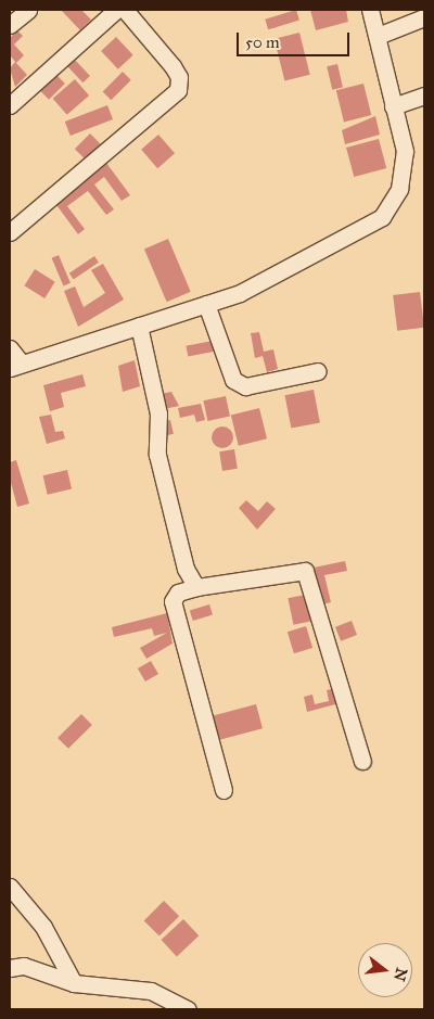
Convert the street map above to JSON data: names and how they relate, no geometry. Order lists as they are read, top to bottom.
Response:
{
  "scale_bar": "50 m",
  "north": "right"
}
